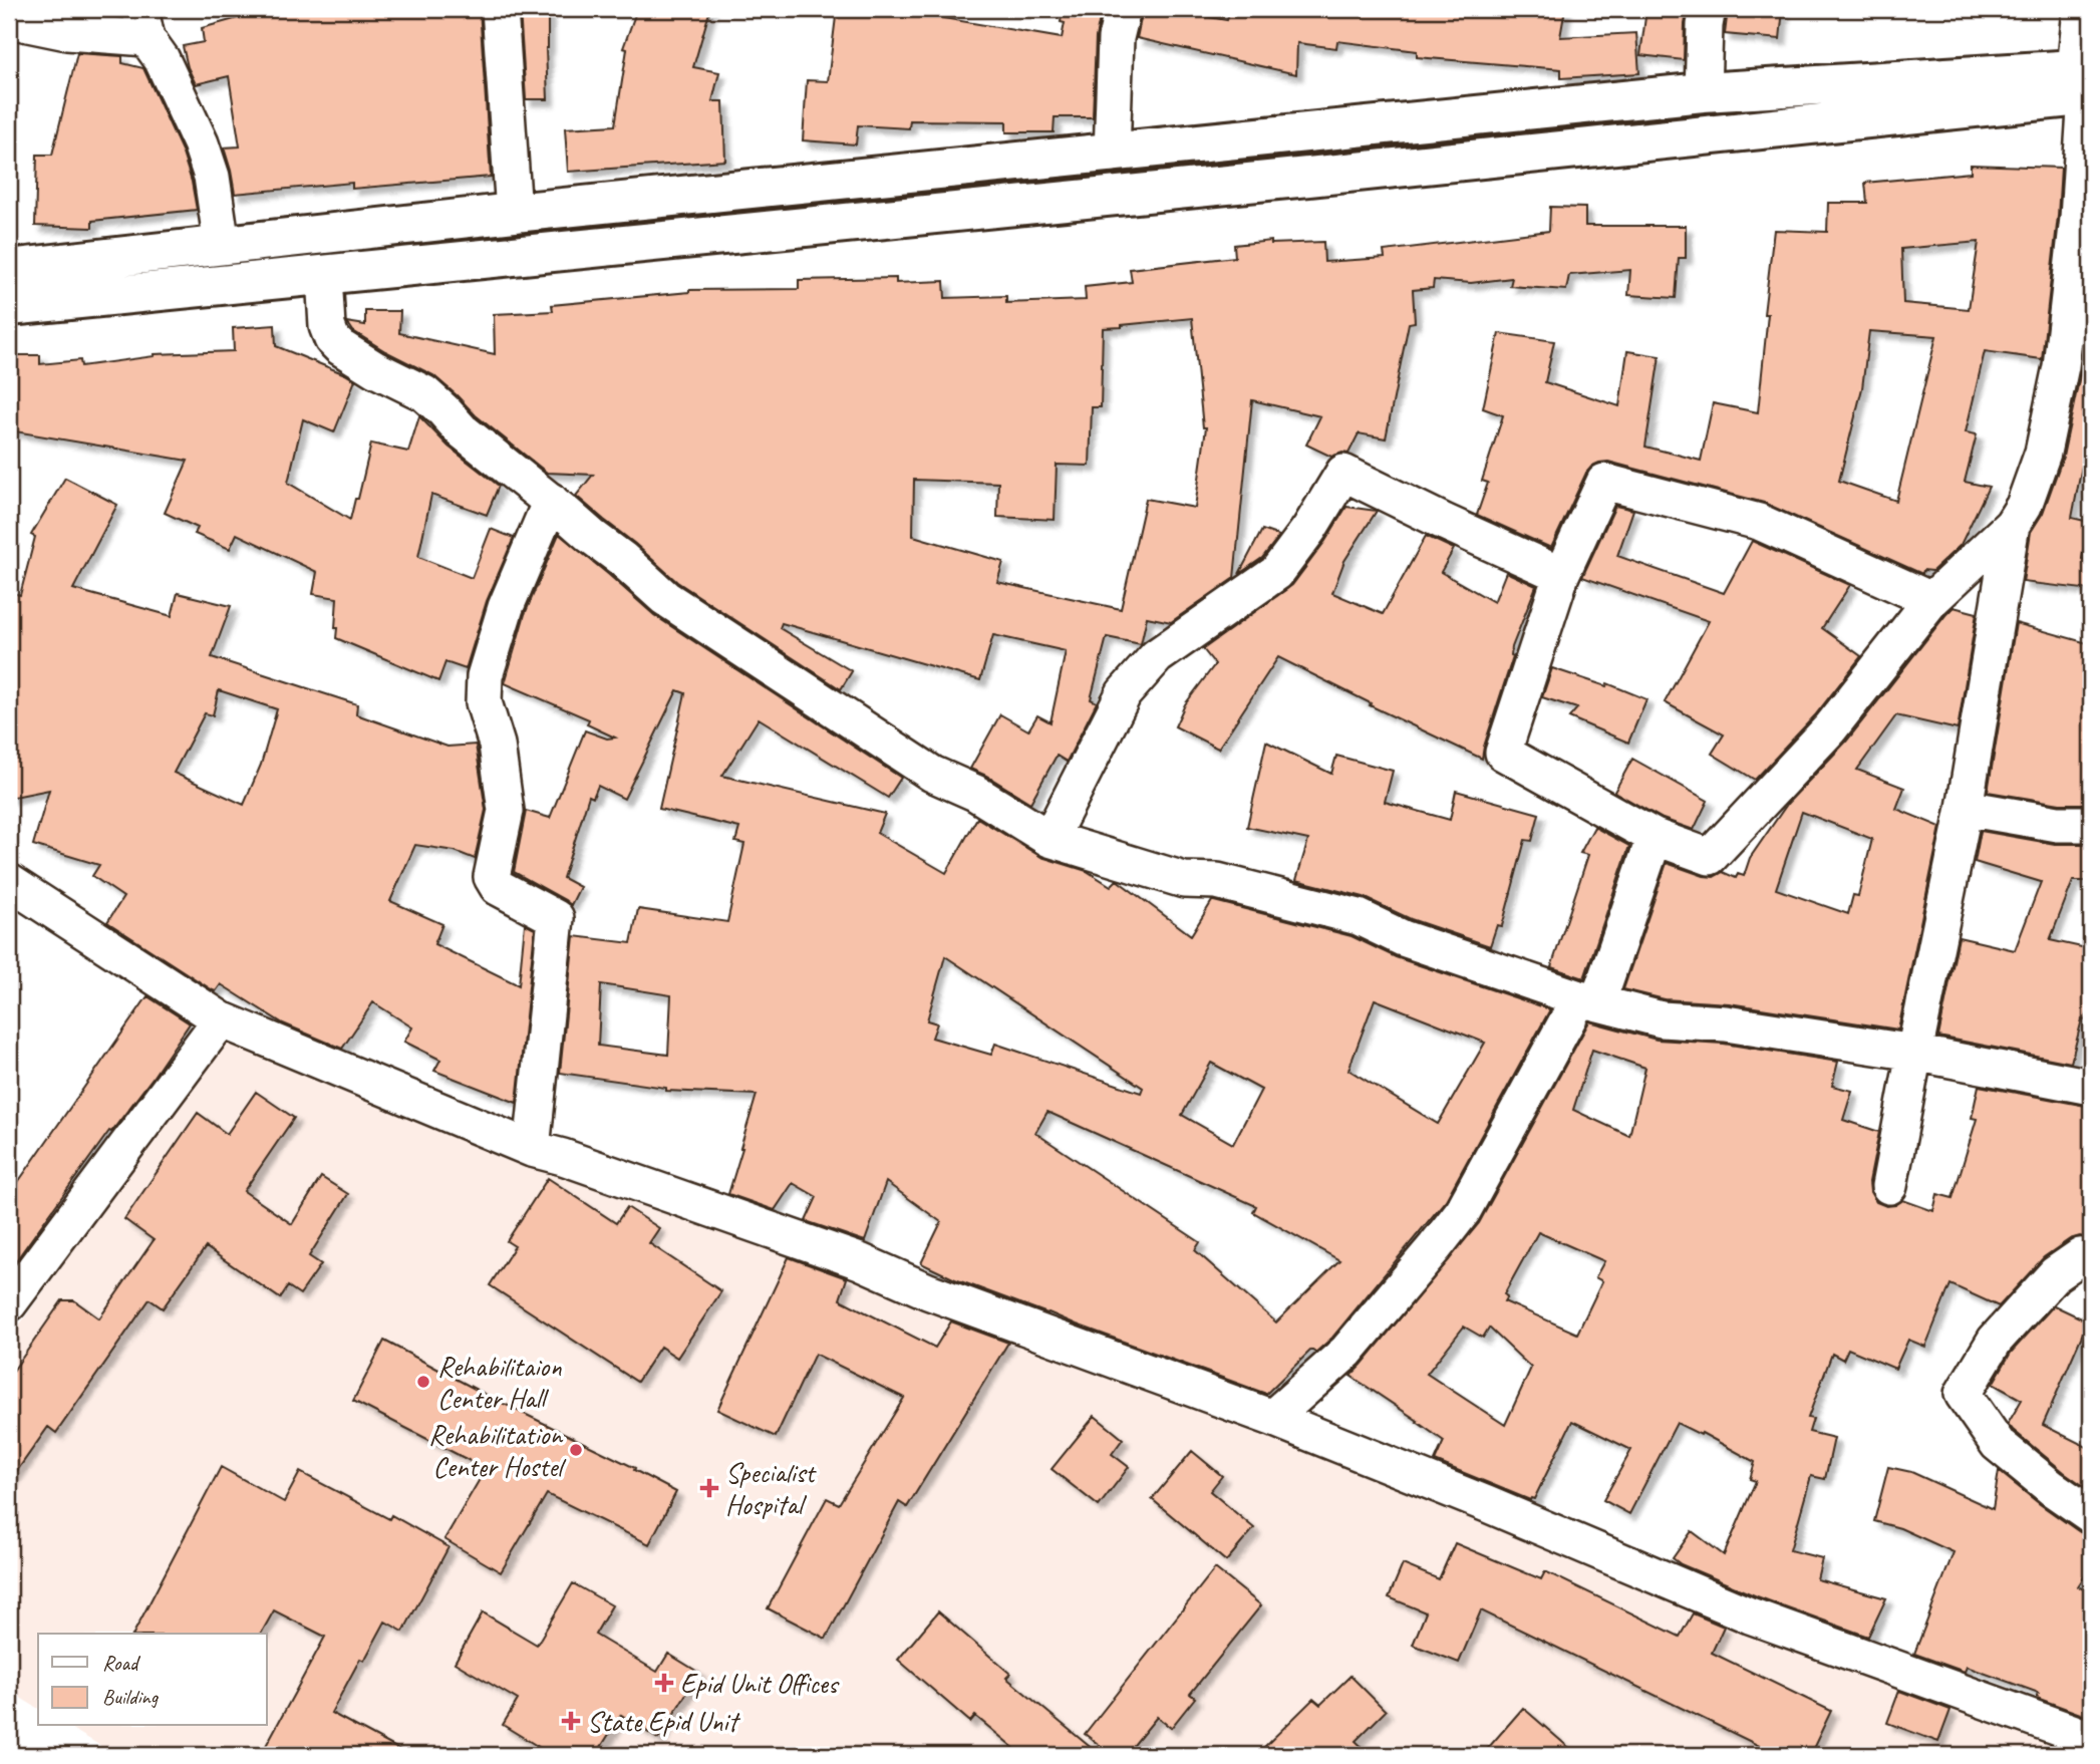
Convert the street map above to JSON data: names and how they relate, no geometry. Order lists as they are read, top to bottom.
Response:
{
  "places": {
    "other": ["Rehabilitaion Center Hall", "Rehabilitation Center Hostel"],
    "health": ["Specialist Hospital", "Epid Unit Offices", "State Epid Unit"]
  },
  "legend": ["Road", "Building"]
}
